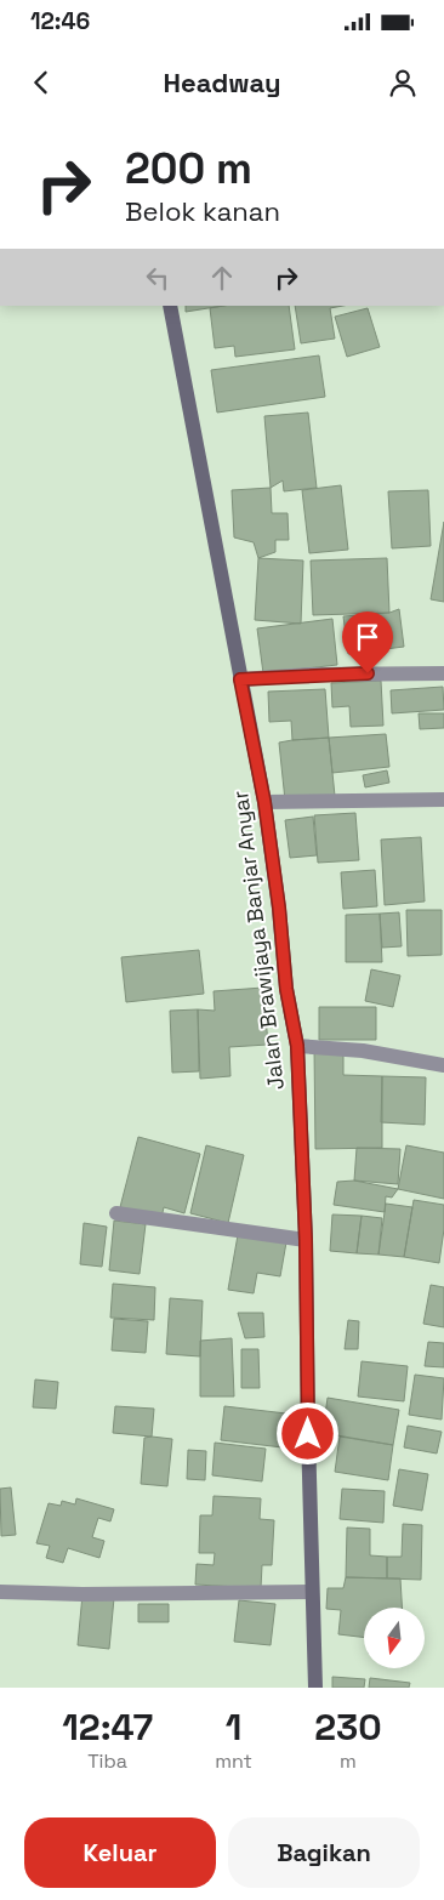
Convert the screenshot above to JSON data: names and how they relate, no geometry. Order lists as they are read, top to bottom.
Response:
{
  "streets": {
    "street": ["Jalan Brawijaya Banjar Anyar"]
  },
  "north": "bottom",
  "page": {
    "status": "12:46",
    "header": "Headway",
    "turn": ["200 m", "Belok kanan"],
    "eta": [
      "12:47",
      "Tiba",
      "1",
      "mnt",
      "230",
      "m"
    ],
    "buttons": ["Keluar", "Bagikan"]
  }
}
